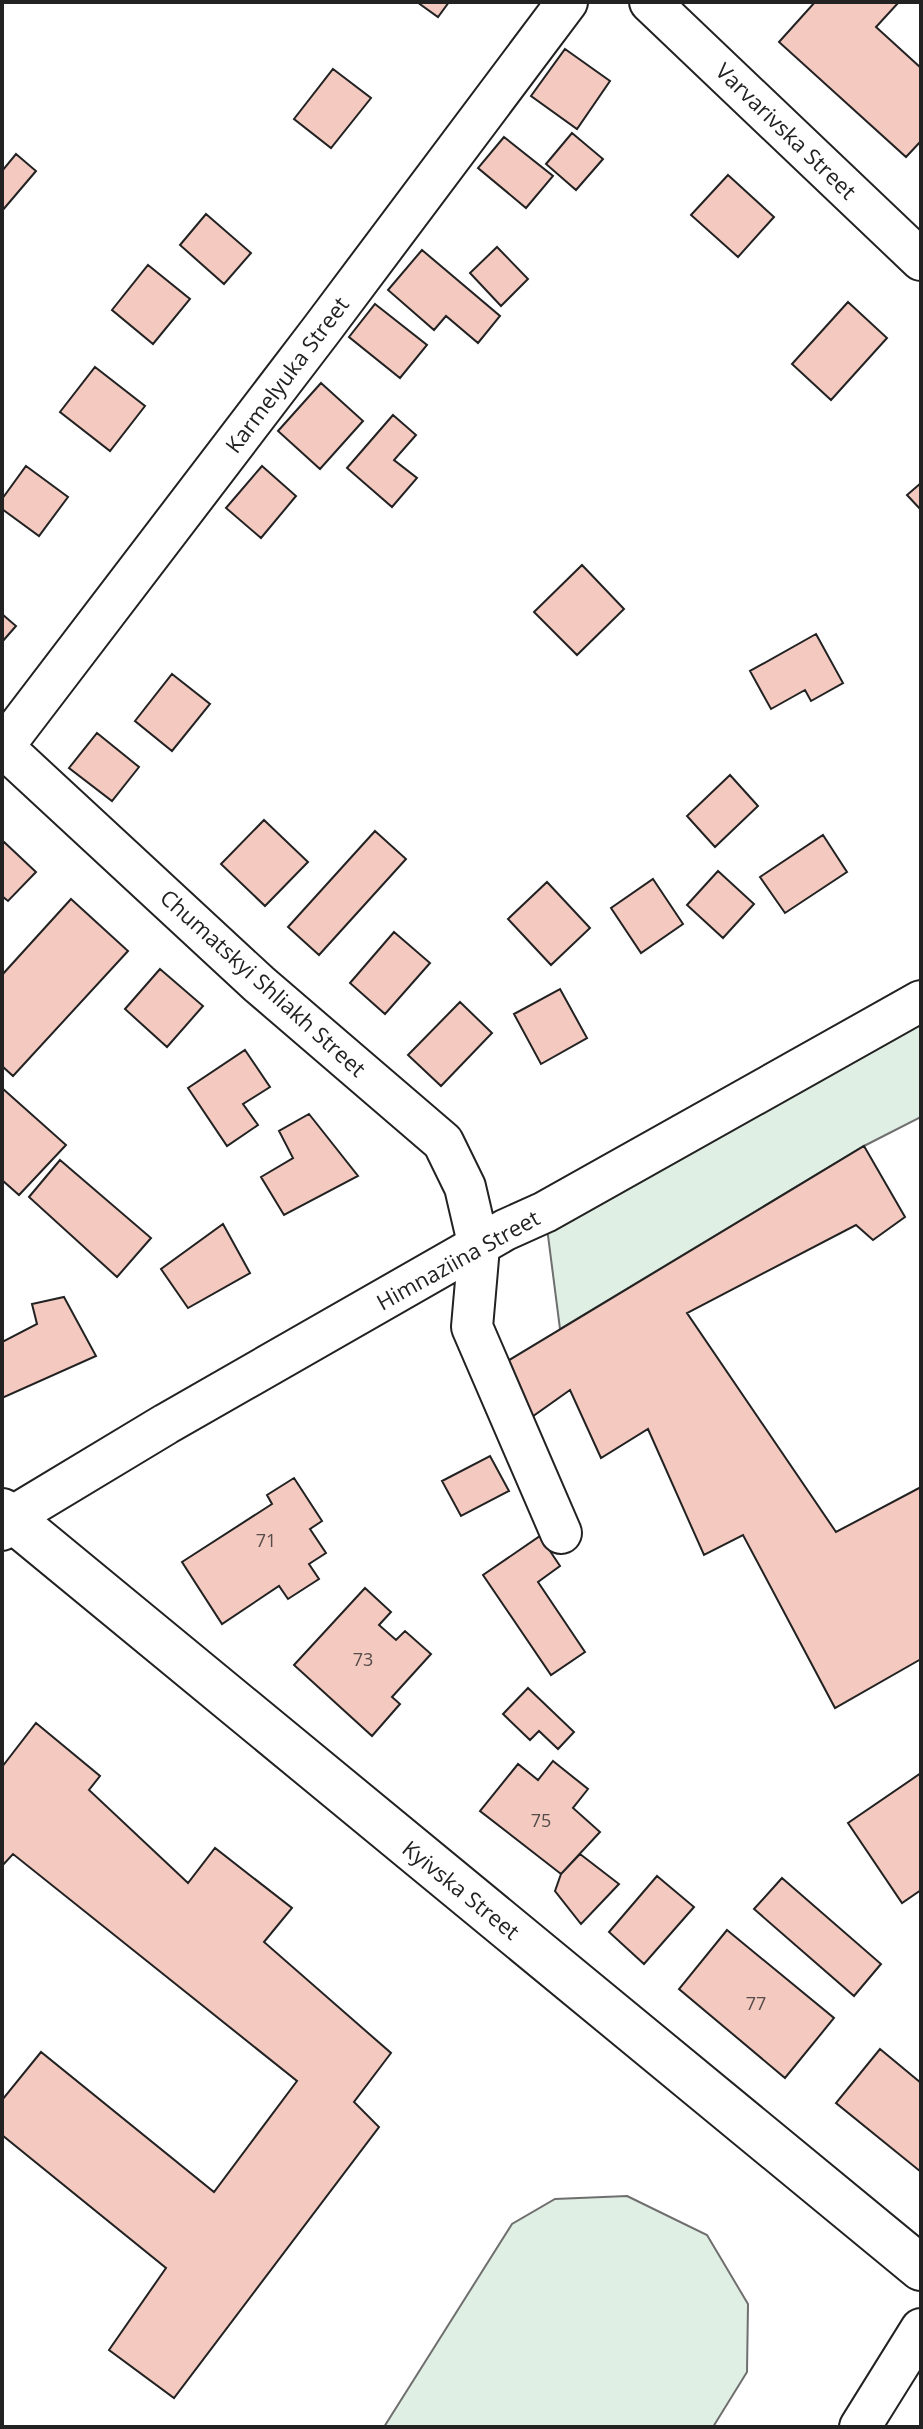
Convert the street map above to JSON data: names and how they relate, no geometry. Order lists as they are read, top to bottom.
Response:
{
  "streets": {
    "main road": ["Kyivska Street"],
    "street": [
      "Varvarivska Street",
      "Karmelyuka Street",
      "Chumatskyi Shliakh Street",
      "Himnaziina Street"
    ]
  },
  "crossings": [
    ["Karmelyuka Street", "Chumatskyi Shliakh Street"],
    ["Chumatskyi Shliakh Street", "Himnaziina Street"],
    ["Himnaziina Street", "Kyivska Street"]
  ],
  "house_numbers": [
    "71",
    "73",
    "75",
    "77"
  ]
}
